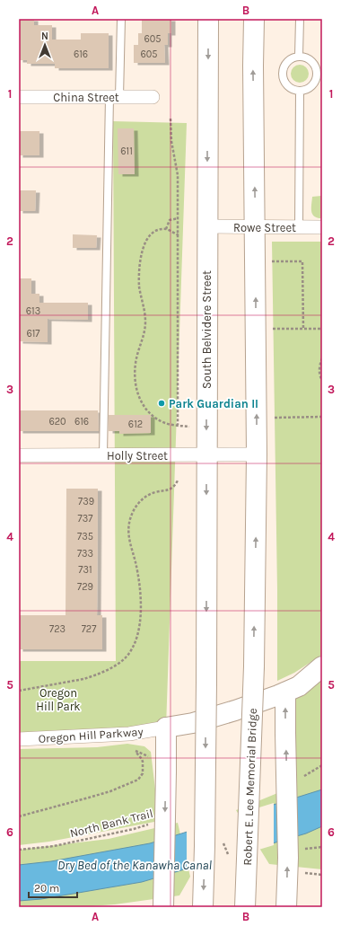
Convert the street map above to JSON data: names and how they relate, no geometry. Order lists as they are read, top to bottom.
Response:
{
  "streets": {
    "main road": ["South Belvidere Street", "Oregon Hill Parkway", "Robert E. Lee Memorial Bridge"],
    "street": ["China Street", "Rowe Street", "Holly Street"],
    "path": ["North Bank Trail"]
  },
  "crossings": [
    ["Rowe Street", "South Belvidere Street"],
    ["South Belvidere Street", "Holly Street"],
    ["Holly Street", "Robert E. Lee Memorial Bridge"]
  ],
  "water": ["Dry Bed of the Kanawha Canal"],
  "parks": ["Oregon Hill Park"],
  "places": ["Park Guardian II"],
  "house_numbers": [
    "605",
    "616",
    "605",
    "611",
    "613",
    "617",
    "620",
    "616",
    "612",
    "739",
    "737",
    "735",
    "733",
    "731",
    "729",
    "723",
    "727"
  ],
  "scale_bar": "20 m",
  "north": "top",
  "grid": {
    "columns": ["A", "B"],
    "rows": [
      "1",
      "2",
      "3",
      "4",
      "5",
      "6"
    ]
  }
}
